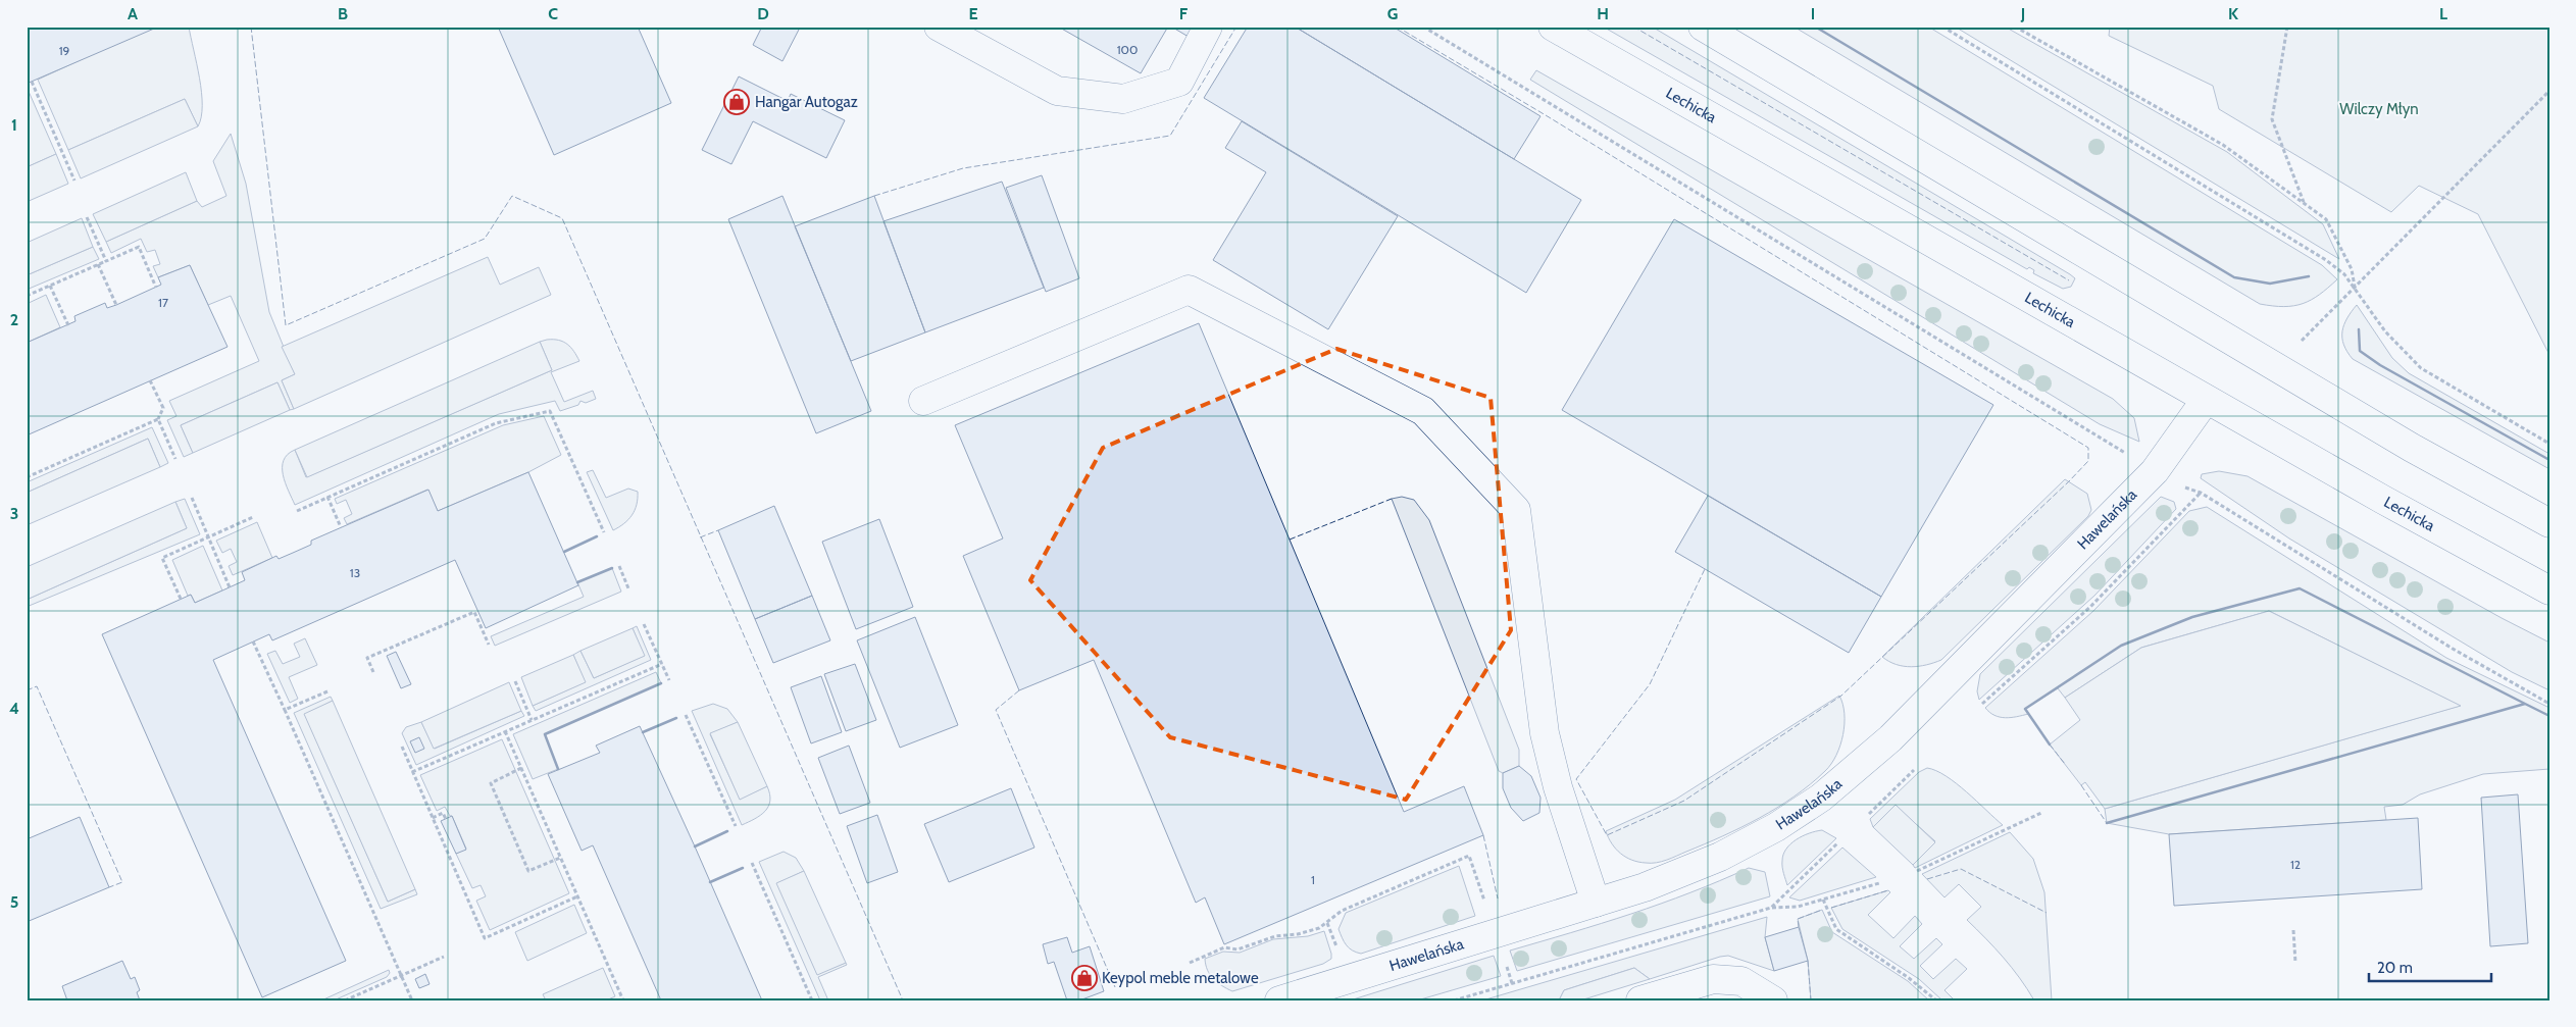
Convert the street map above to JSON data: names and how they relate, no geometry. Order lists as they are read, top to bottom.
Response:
{
  "streets": {
    "main road": ["Lechicka", "Hawelańska"]
  },
  "crossings": [
    ["Lechicka", "Hawelańska"]
  ],
  "parks": ["Wilczy Młyn"],
  "places": {
    "shop": ["Hangar Autogaz", "Keypol meble metalowe"]
  },
  "house_numbers": [
    "100",
    "19",
    "17",
    "13",
    "12",
    "1"
  ],
  "scale_bar": "20 m",
  "grid": {
    "columns": [
      "A",
      "B",
      "C",
      "D",
      "E",
      "F",
      "G",
      "H",
      "I",
      "J",
      "K",
      "L"
    ],
    "rows": [
      "1",
      "2",
      "3",
      "4",
      "5"
    ]
  }
}
